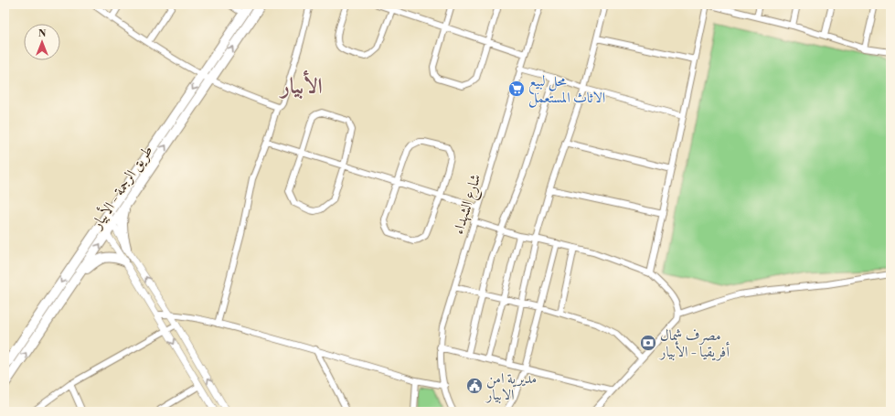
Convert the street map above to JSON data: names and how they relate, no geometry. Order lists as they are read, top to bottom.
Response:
{
  "streets": {
    "highway": ["طريق الرجمة - الأبيار"],
    "street": ["شارع الشهداء"]
  },
  "districts": ["الأبيار"],
  "places": {
    "supermarket": ["محل لبيع الاثاث المستعمل"],
    "bank": ["مصرف شمال أفريقيا - الأبيار"],
    "public building": ["مديرية امن الابيار"]
  },
  "north": "top"
}
